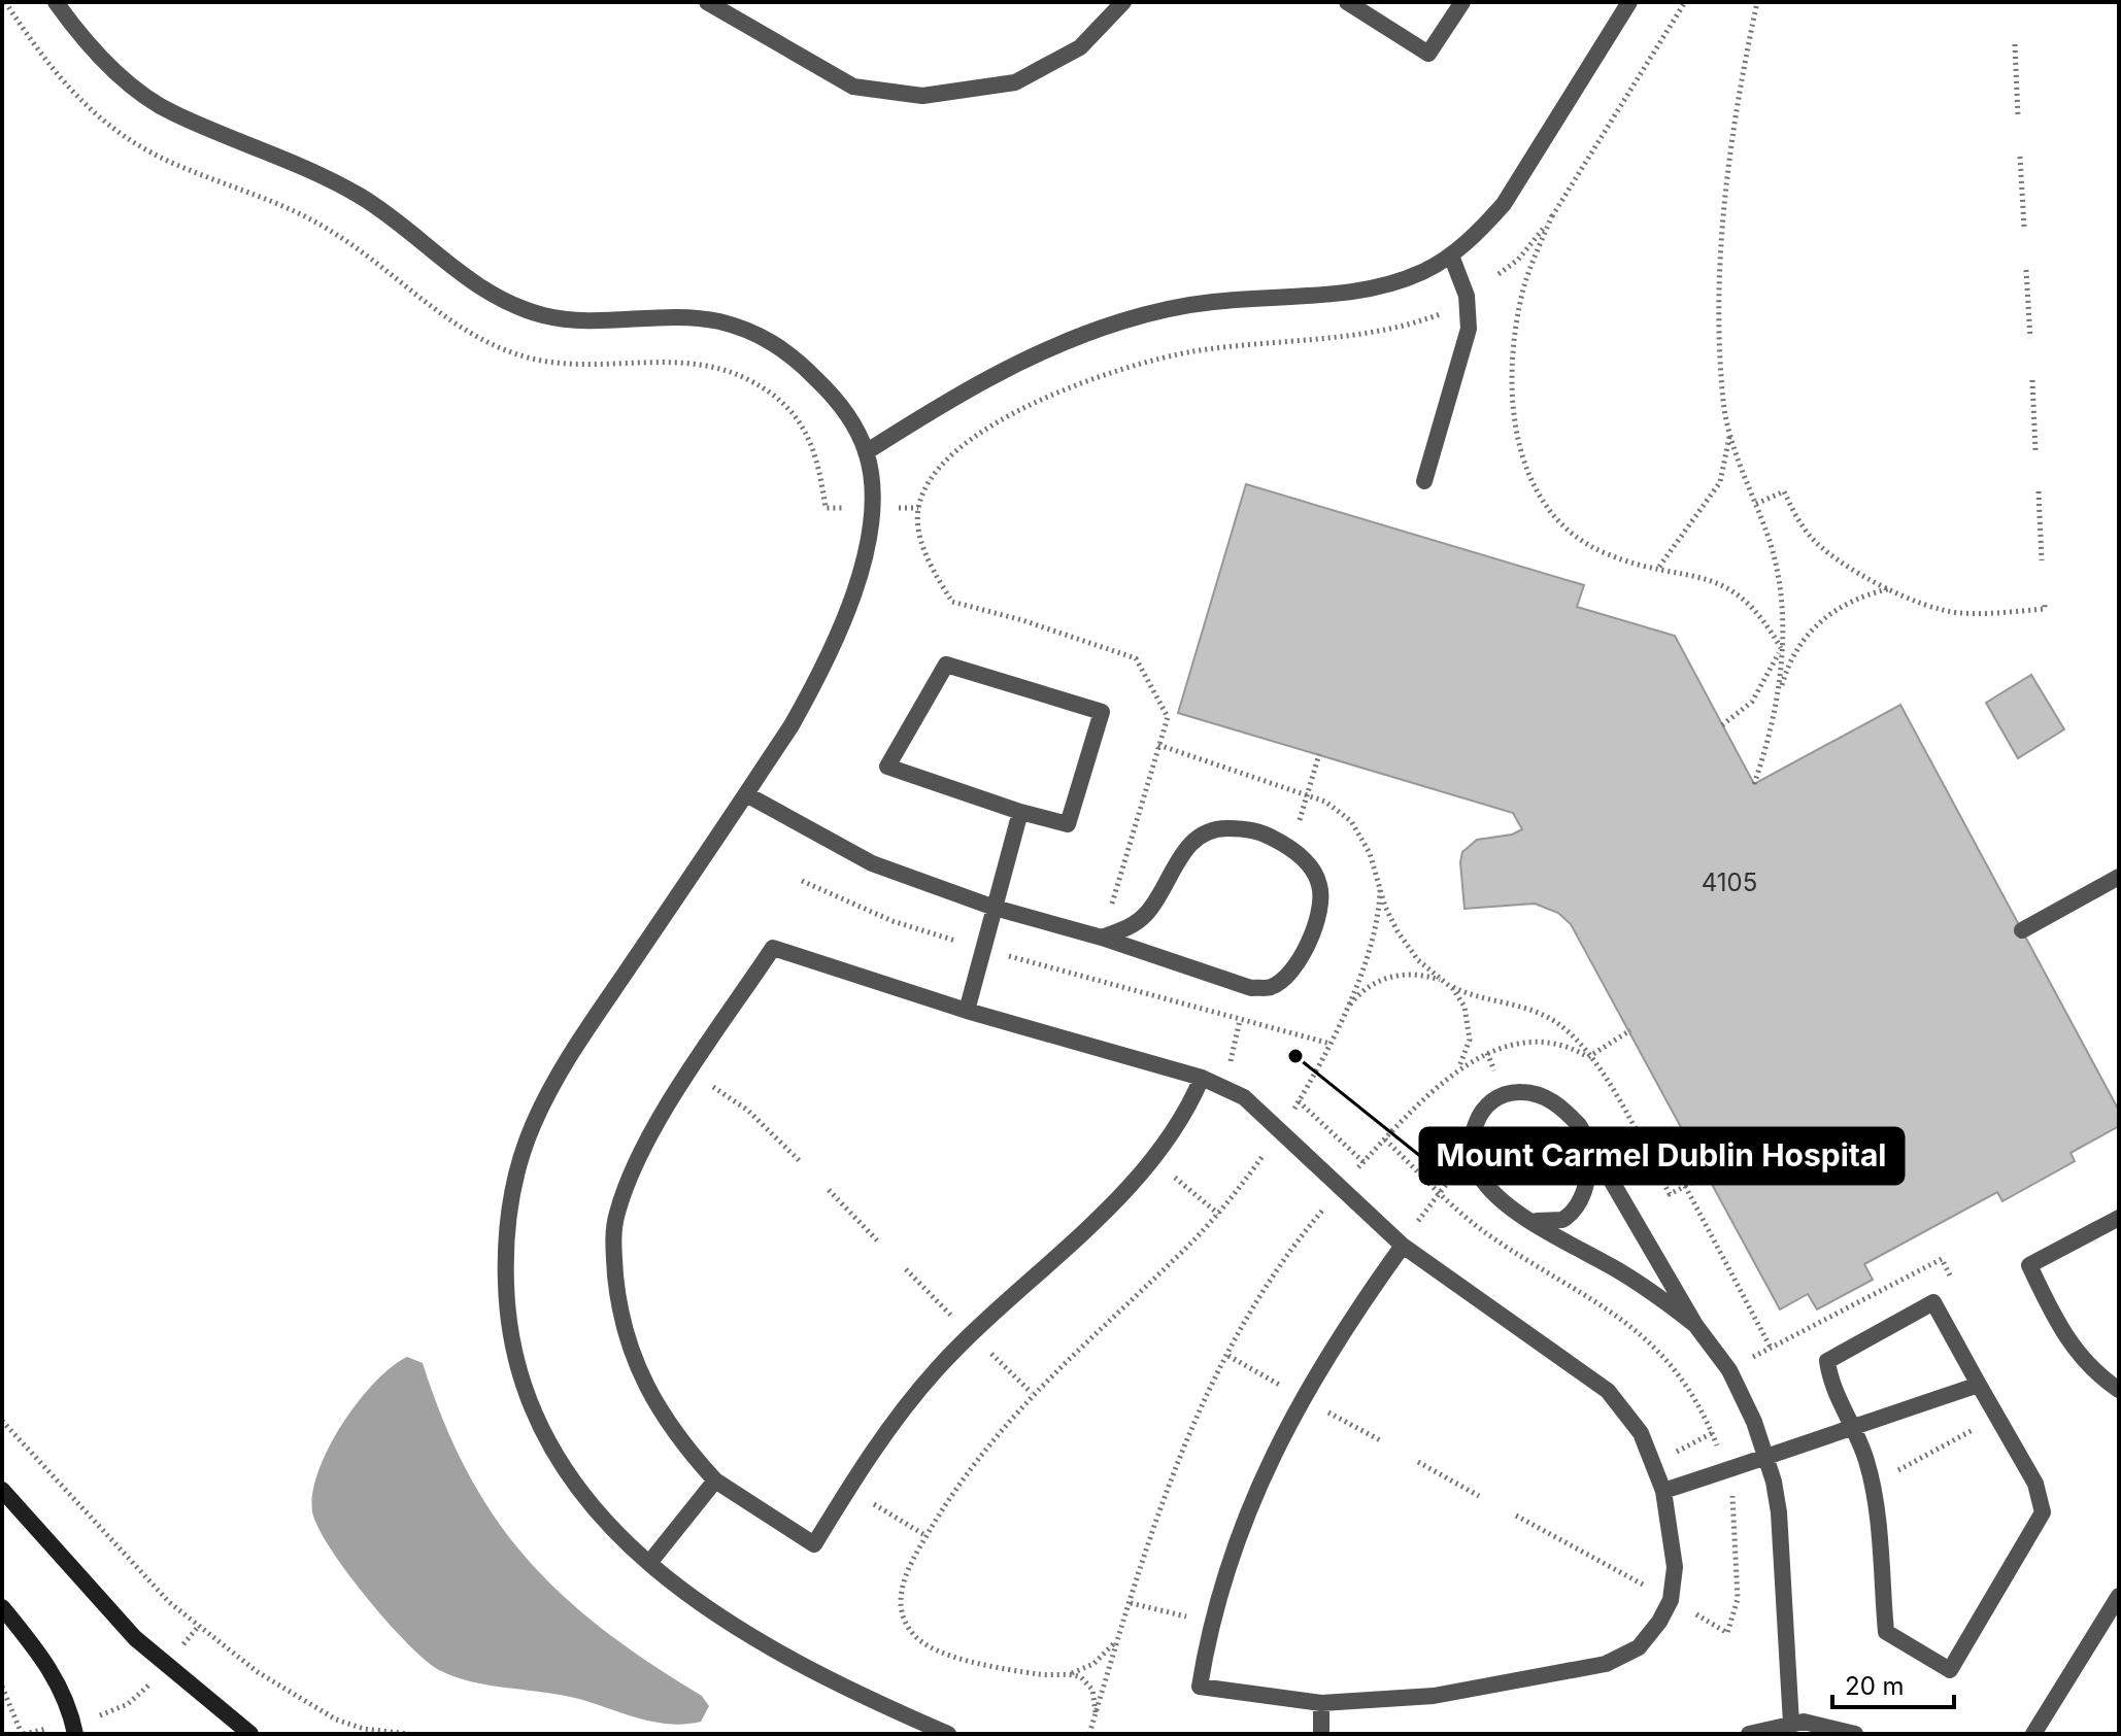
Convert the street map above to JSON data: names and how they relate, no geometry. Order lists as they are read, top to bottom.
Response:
{
  "places": ["Mount Carmel Dublin Hospital"],
  "house_numbers": ["4105"],
  "scale_bar": "20 m"
}
